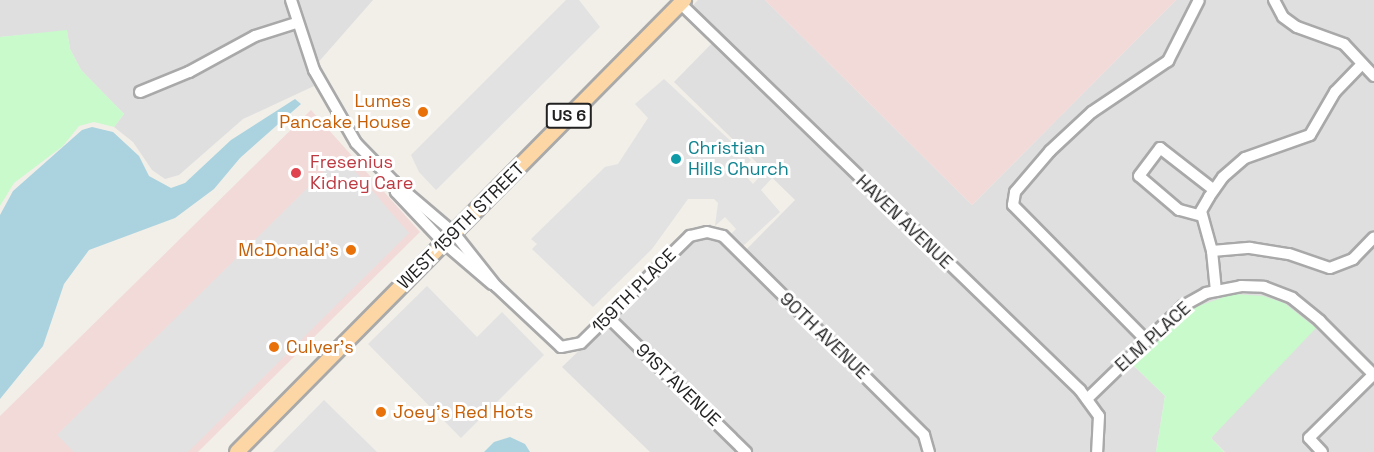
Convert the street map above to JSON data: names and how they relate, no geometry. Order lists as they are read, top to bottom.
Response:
{
  "streets": {
    "main road": ["US 6", "WEST 159TH STREET"],
    "street": [
      "HAVEN AVENUE",
      "159TH PLACE",
      "90TH AVENUE",
      "ELM PLACE",
      "91ST AVENUE"
    ]
  },
  "crossings": [
    ["HAVEN AVENUE", "WEST 159TH STREET"],
    ["HAVEN AVENUE", "ELM PLACE"],
    ["WEST 159TH STREET", "159TH PLACE"],
    ["159TH PLACE", "90TH AVENUE"],
    ["159TH PLACE", "91ST AVENUE"]
  ],
  "places": [
    "Lumes Pancake House",
    "Christian Hills Church",
    "Fresenius Kidney Care",
    "McDonald's",
    "Culver's",
    "Joey's Red Hots"
  ]
}
